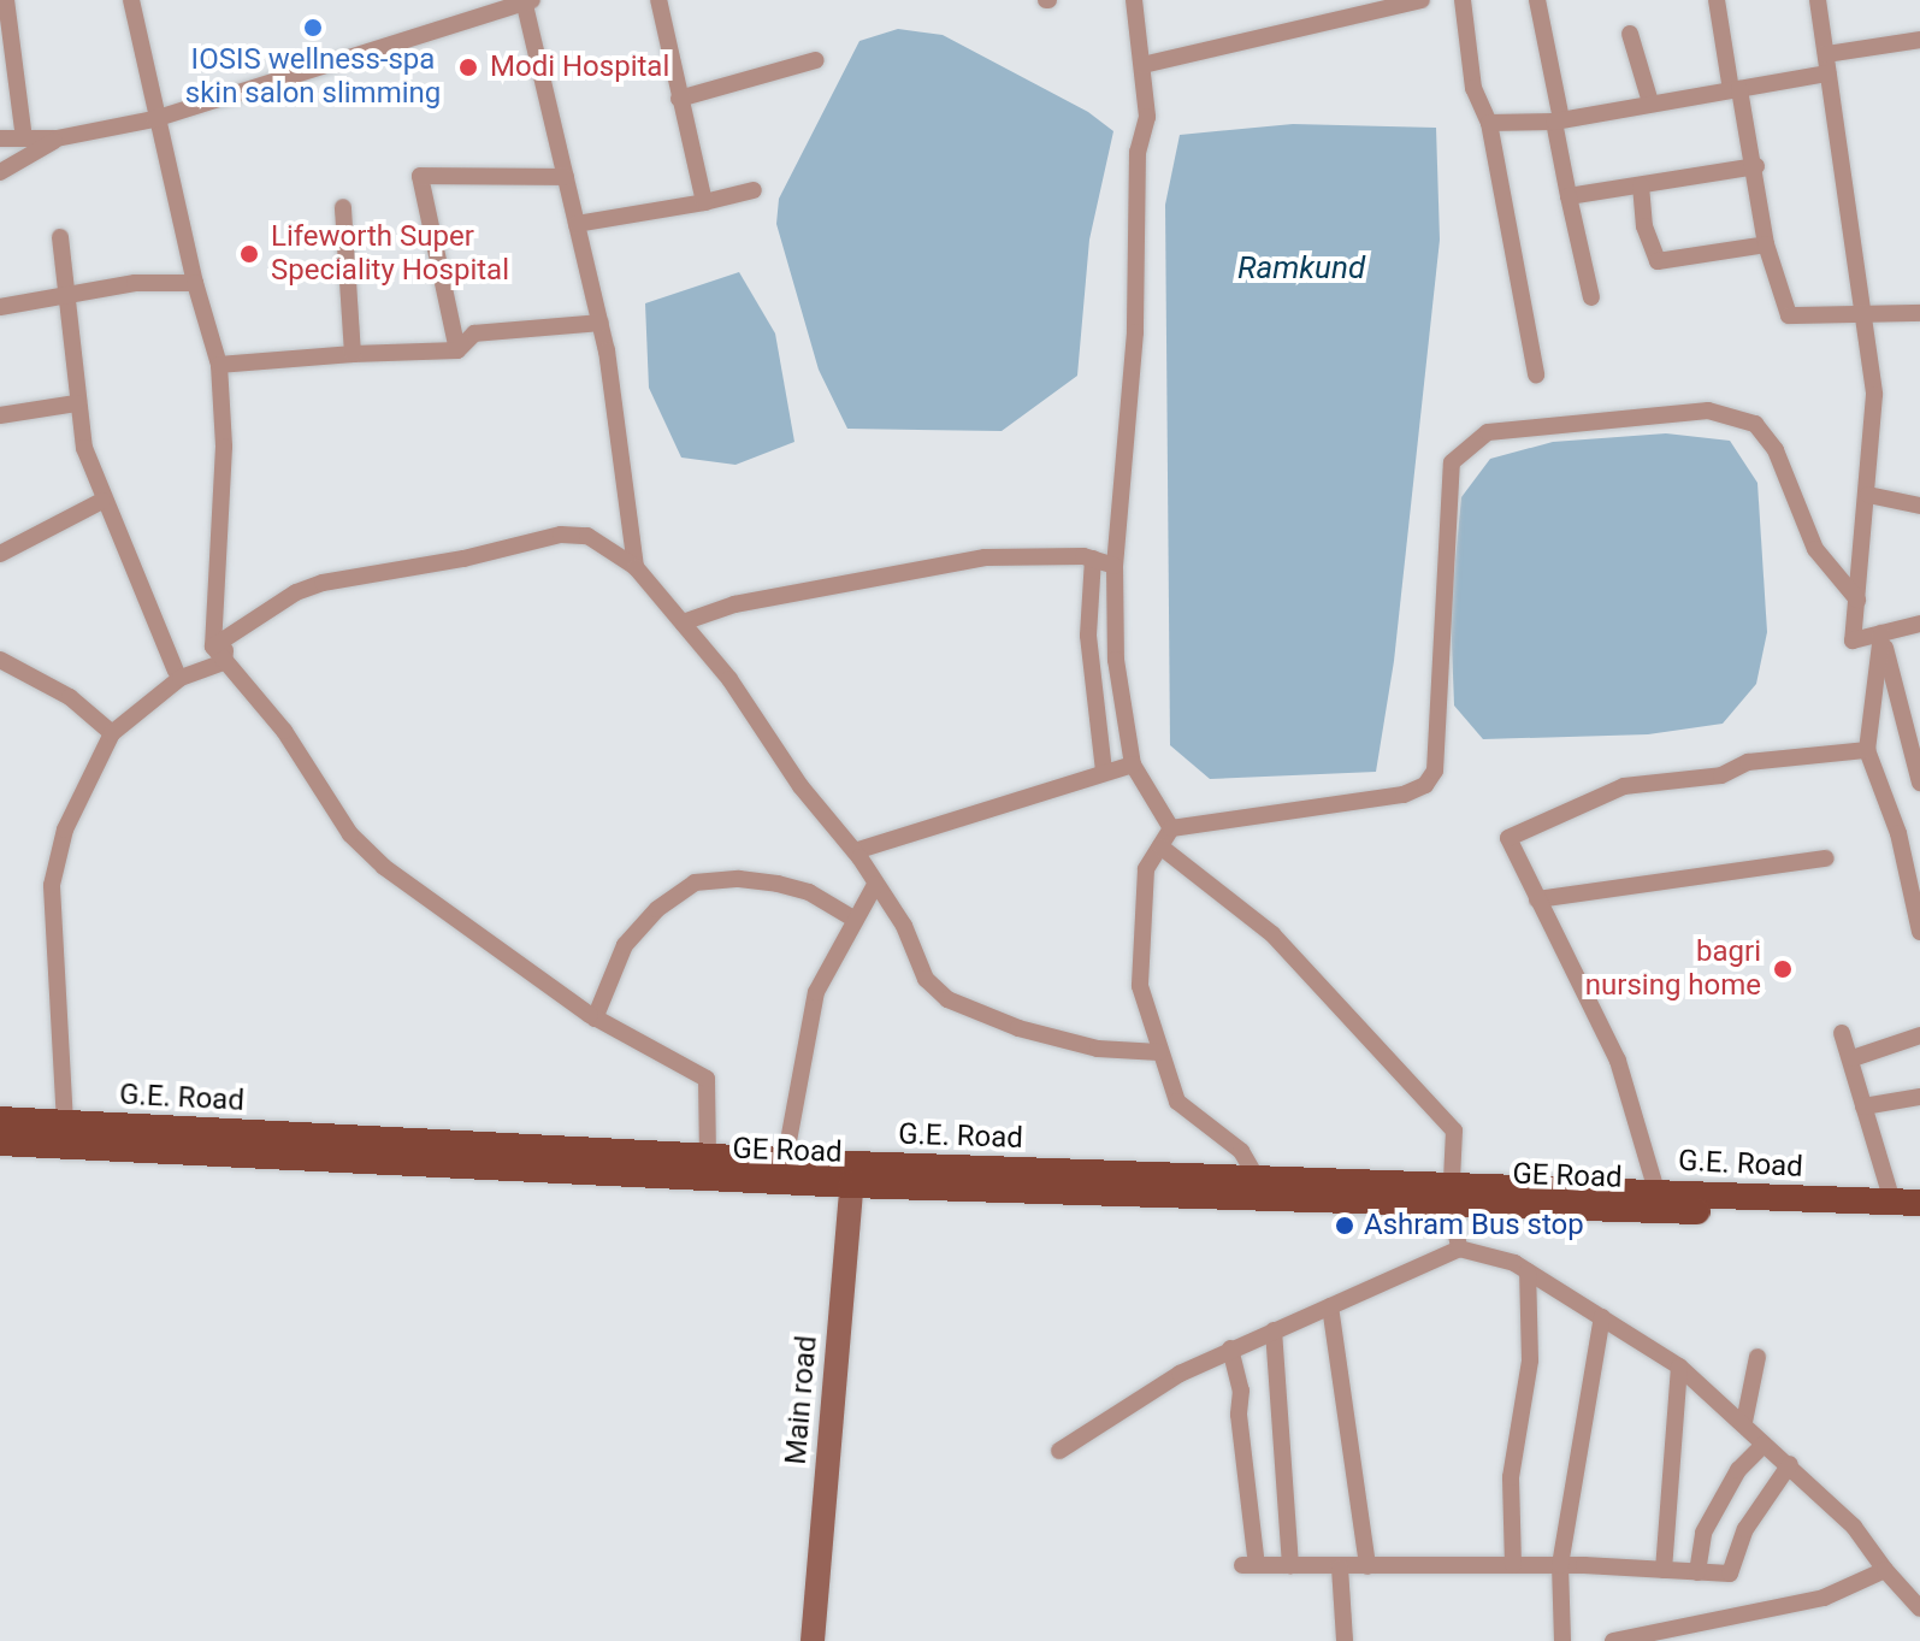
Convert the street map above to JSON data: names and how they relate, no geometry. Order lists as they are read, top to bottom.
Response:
{
  "streets": {
    "main road": ["G.E. Road", "GE Road"],
    "street": ["Main road"]
  },
  "crossings": [
    ["G.E. Road", "GE Road"],
    ["G.E. Road", "Main road"],
    ["GE Road", "Main road"]
  ],
  "water": ["Ramkund"],
  "places": [
    "IOSIS wellness-spa skin salon slimming",
    "Modi Hospital",
    "Lifeworth Super Speciality Hospital",
    "bagri nursing home",
    "Ashram Bus stop"
  ]
}
